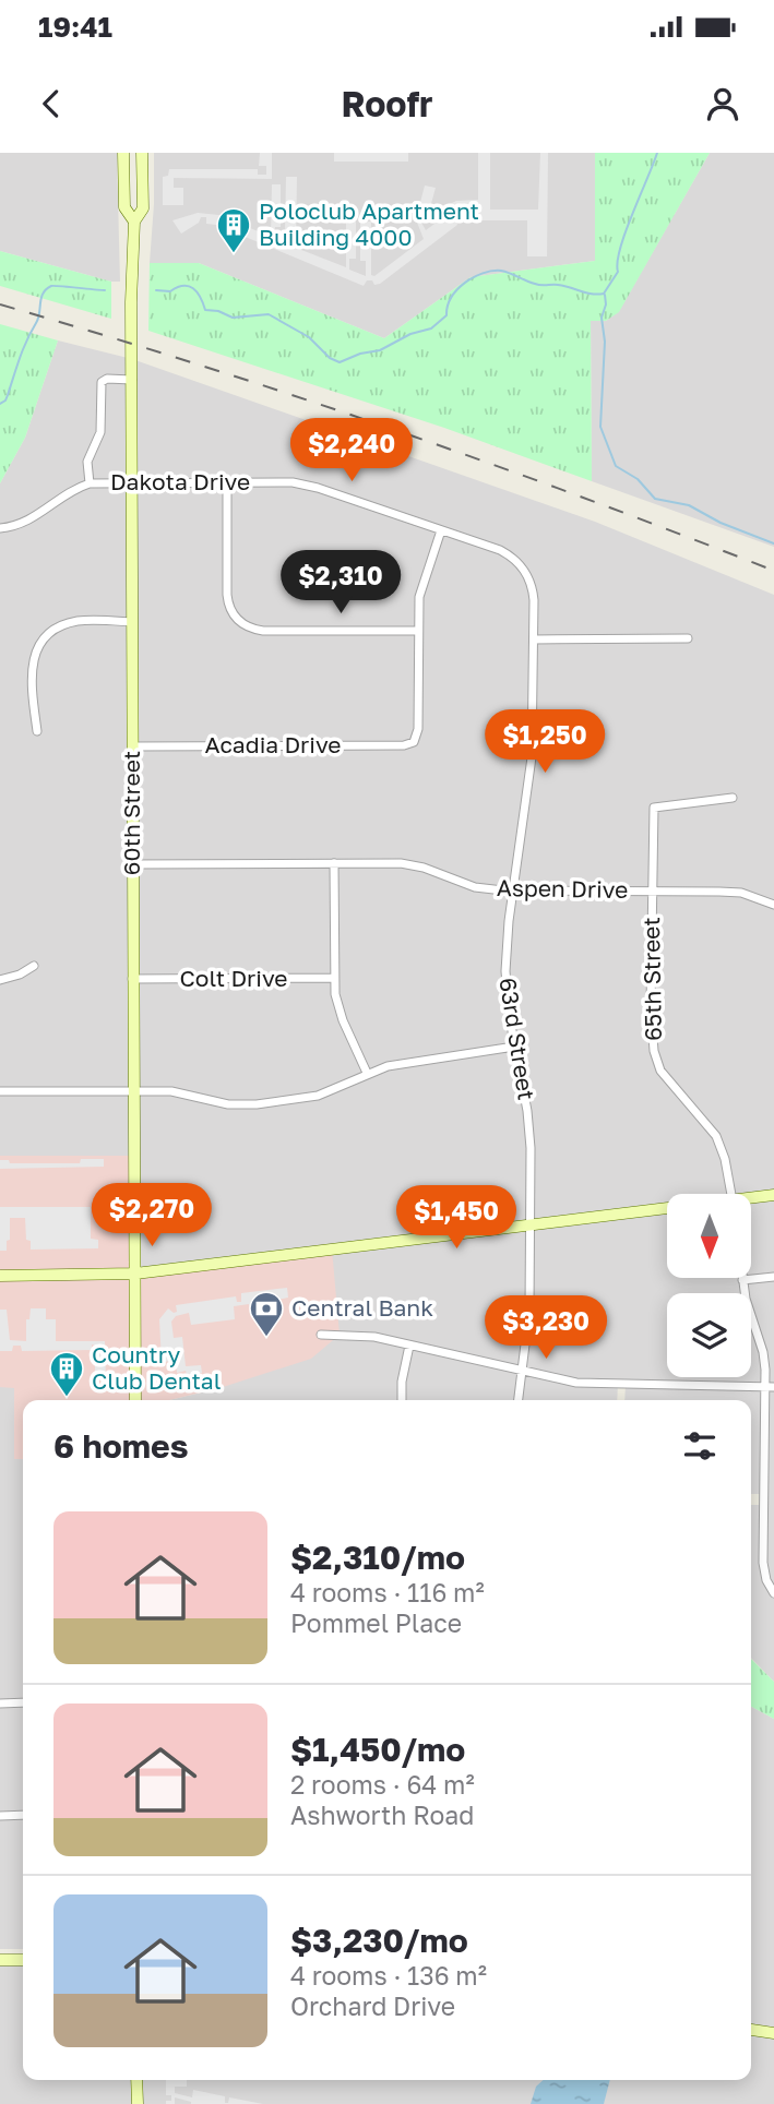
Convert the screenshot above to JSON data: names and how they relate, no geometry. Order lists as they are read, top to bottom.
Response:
{
  "streets": {
    "main road": ["60th Street"],
    "street": [
      "Dakota Drive",
      "Acadia Drive",
      "Aspen Drive",
      "Colt Drive",
      "65th Street",
      "63rd Street"
    ]
  },
  "crossings": [
    ["Dakota Drive", "60th Street"],
    ["Dakota Drive", "63rd Street"],
    ["Acadia Drive", "60th Street"],
    ["60th Street", "Aspen Drive"],
    ["60th Street", "Colt Drive"],
    ["Aspen Drive", "65th Street"],
    ["Aspen Drive", "63rd Street"]
  ],
  "places": {
    "building": ["Poloclub Apartment Building 4000", "Country Club Dental"],
    "bank": ["Central Bank"]
  },
  "north": "bottom",
  "page": {
    "status": "19:41",
    "header": "Roofr",
    "price": [
      "$2,240",
      "$2,310",
      "$1,250",
      "$2,270",
      "$1,450",
      "$3,230"
    ],
    "heading": "6 homes",
    "list": [
      {
        "name": "$2,310/mo",
        "note": "4 rooms · 116 m² · Pommel Place"
      },
      {
        "name": "$1,450/mo",
        "note": "2 rooms · 64 m² · Ashworth Road"
      },
      {
        "name": "$3,230/mo",
        "note": "4 rooms · 136 m² · Orchard Drive"
      }
    ]
  }
}
